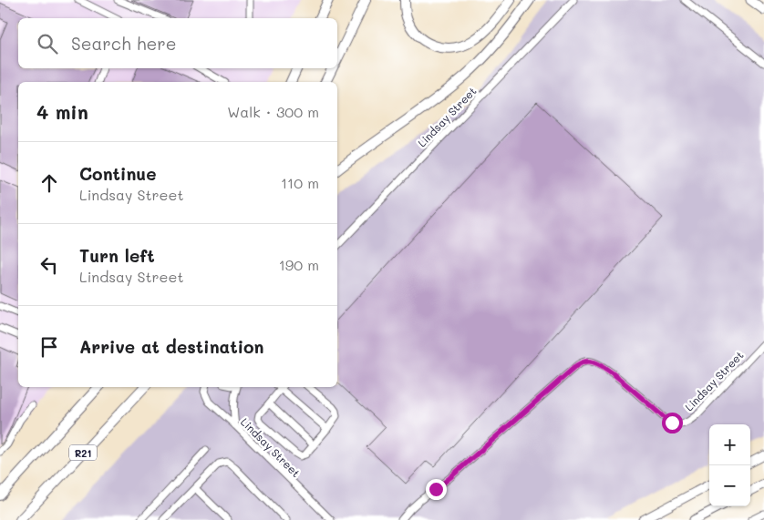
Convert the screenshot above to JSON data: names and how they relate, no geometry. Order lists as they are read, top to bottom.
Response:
{
  "streets": {
    "highway": ["R21"],
    "street": ["Lindsay Street"]
  },
  "page": {
    "search": "Search here",
    "heading": ["4 min", "Walk · 300 m"],
    "list": [
      ["Continue", "Lindsay Street", "110 m"],
      ["Turn left", "Lindsay Street", "190 m"],
      "Arrive at destination"
    ],
    "map_buttons": ["+", "−"]
  }
}
